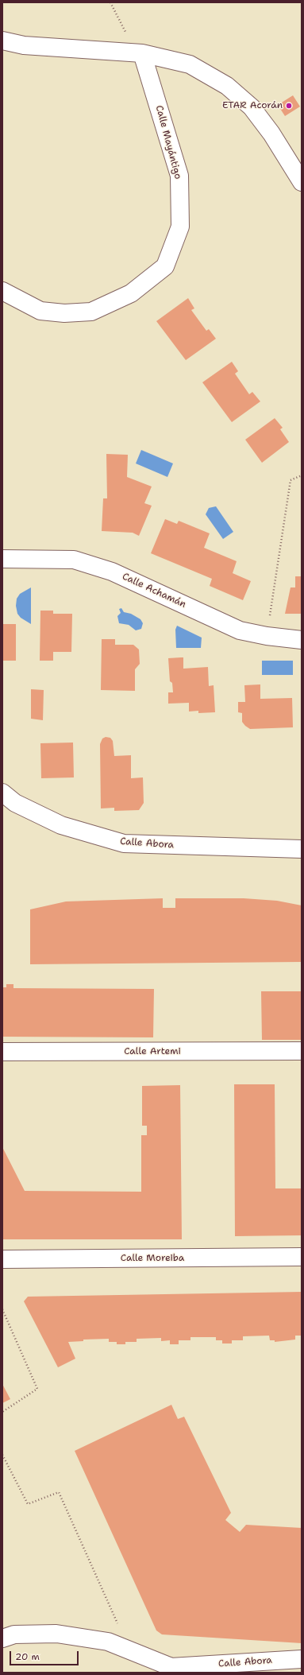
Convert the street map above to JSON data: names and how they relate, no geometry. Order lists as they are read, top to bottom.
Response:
{
  "streets": {
    "street": [
      "Calle Mayántigo",
      "Calle Achamán",
      "Calle Abora",
      "Calle Artemi",
      "Calle Moreiba"
    ]
  },
  "places": ["ETAR Acorán"],
  "scale_bar": "20 m"
}
